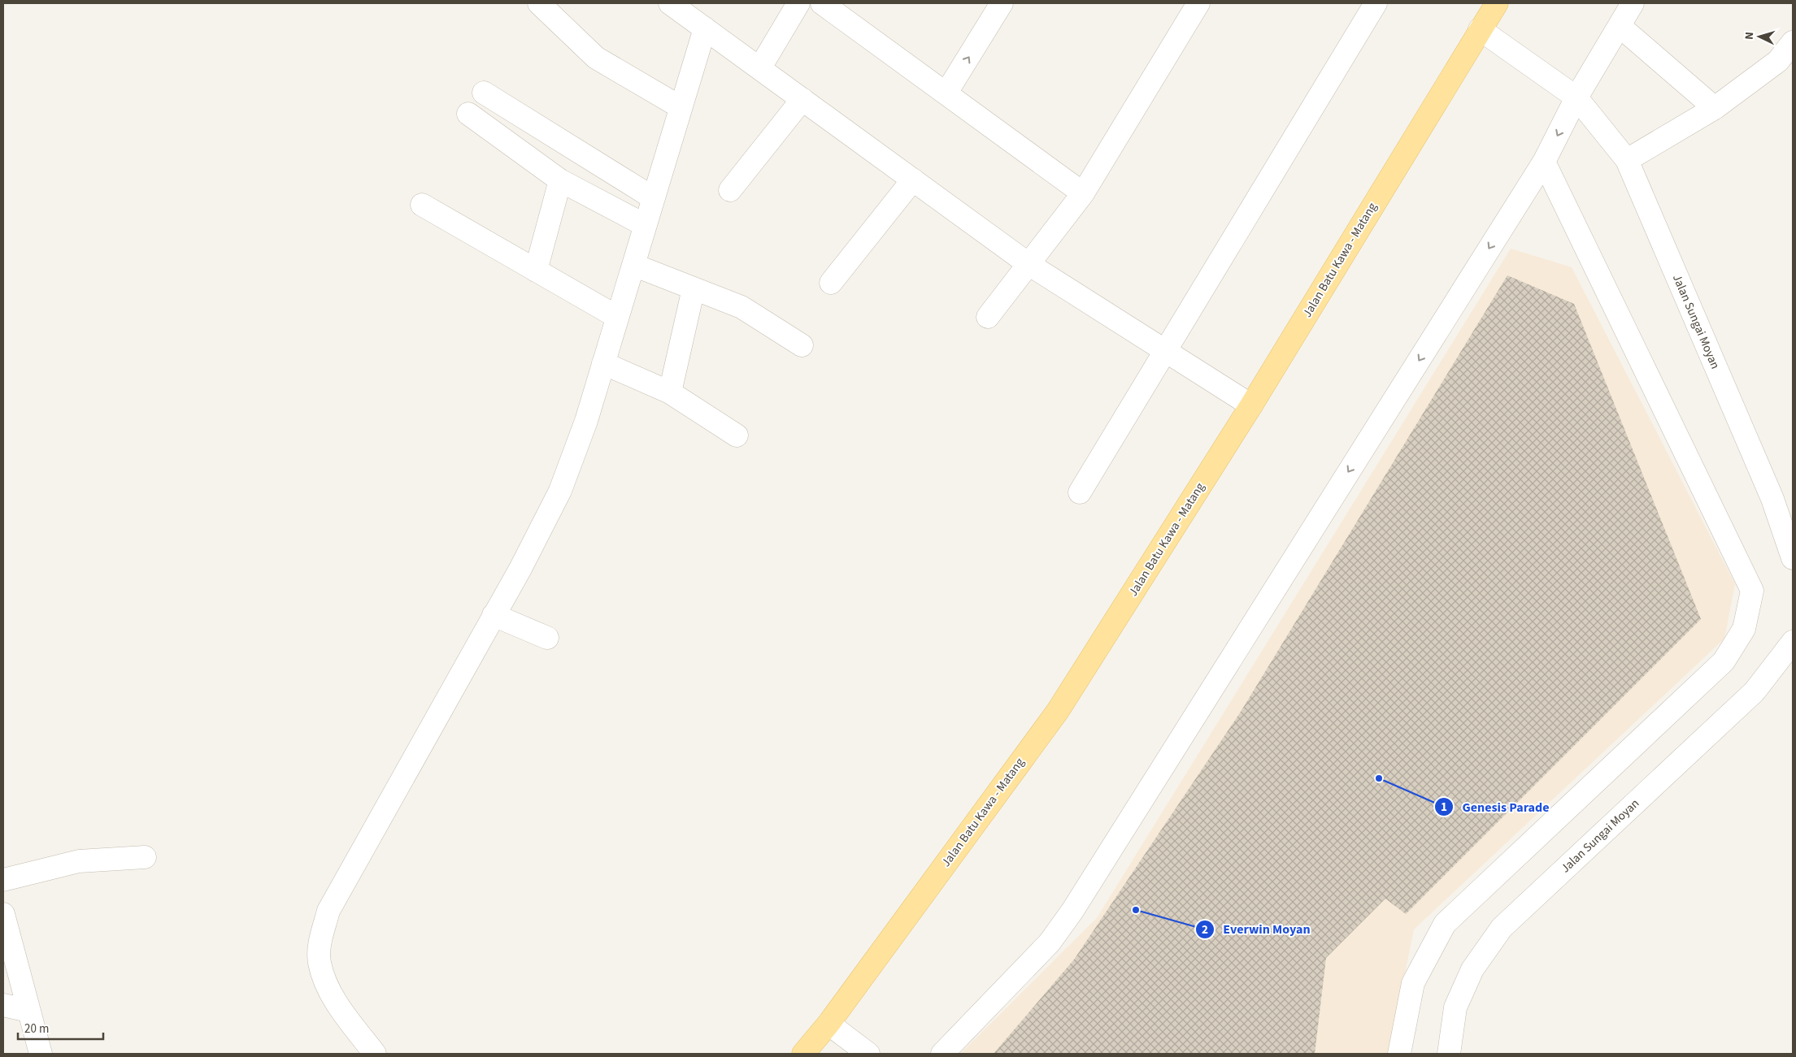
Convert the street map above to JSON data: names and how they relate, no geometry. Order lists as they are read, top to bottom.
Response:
{
  "streets": {
    "main road": ["Jalan Batu Kawa - Matang"],
    "street": ["Jalan Sungai Moyan"]
  },
  "crossings": [
    ["Jalan Batu Kawa - Matang", "Jalan Sungai Moyan"]
  ],
  "places": ["Genesis Parade", "Everwin Moyan"],
  "scale_bar": "20 m",
  "north": "left"
}
